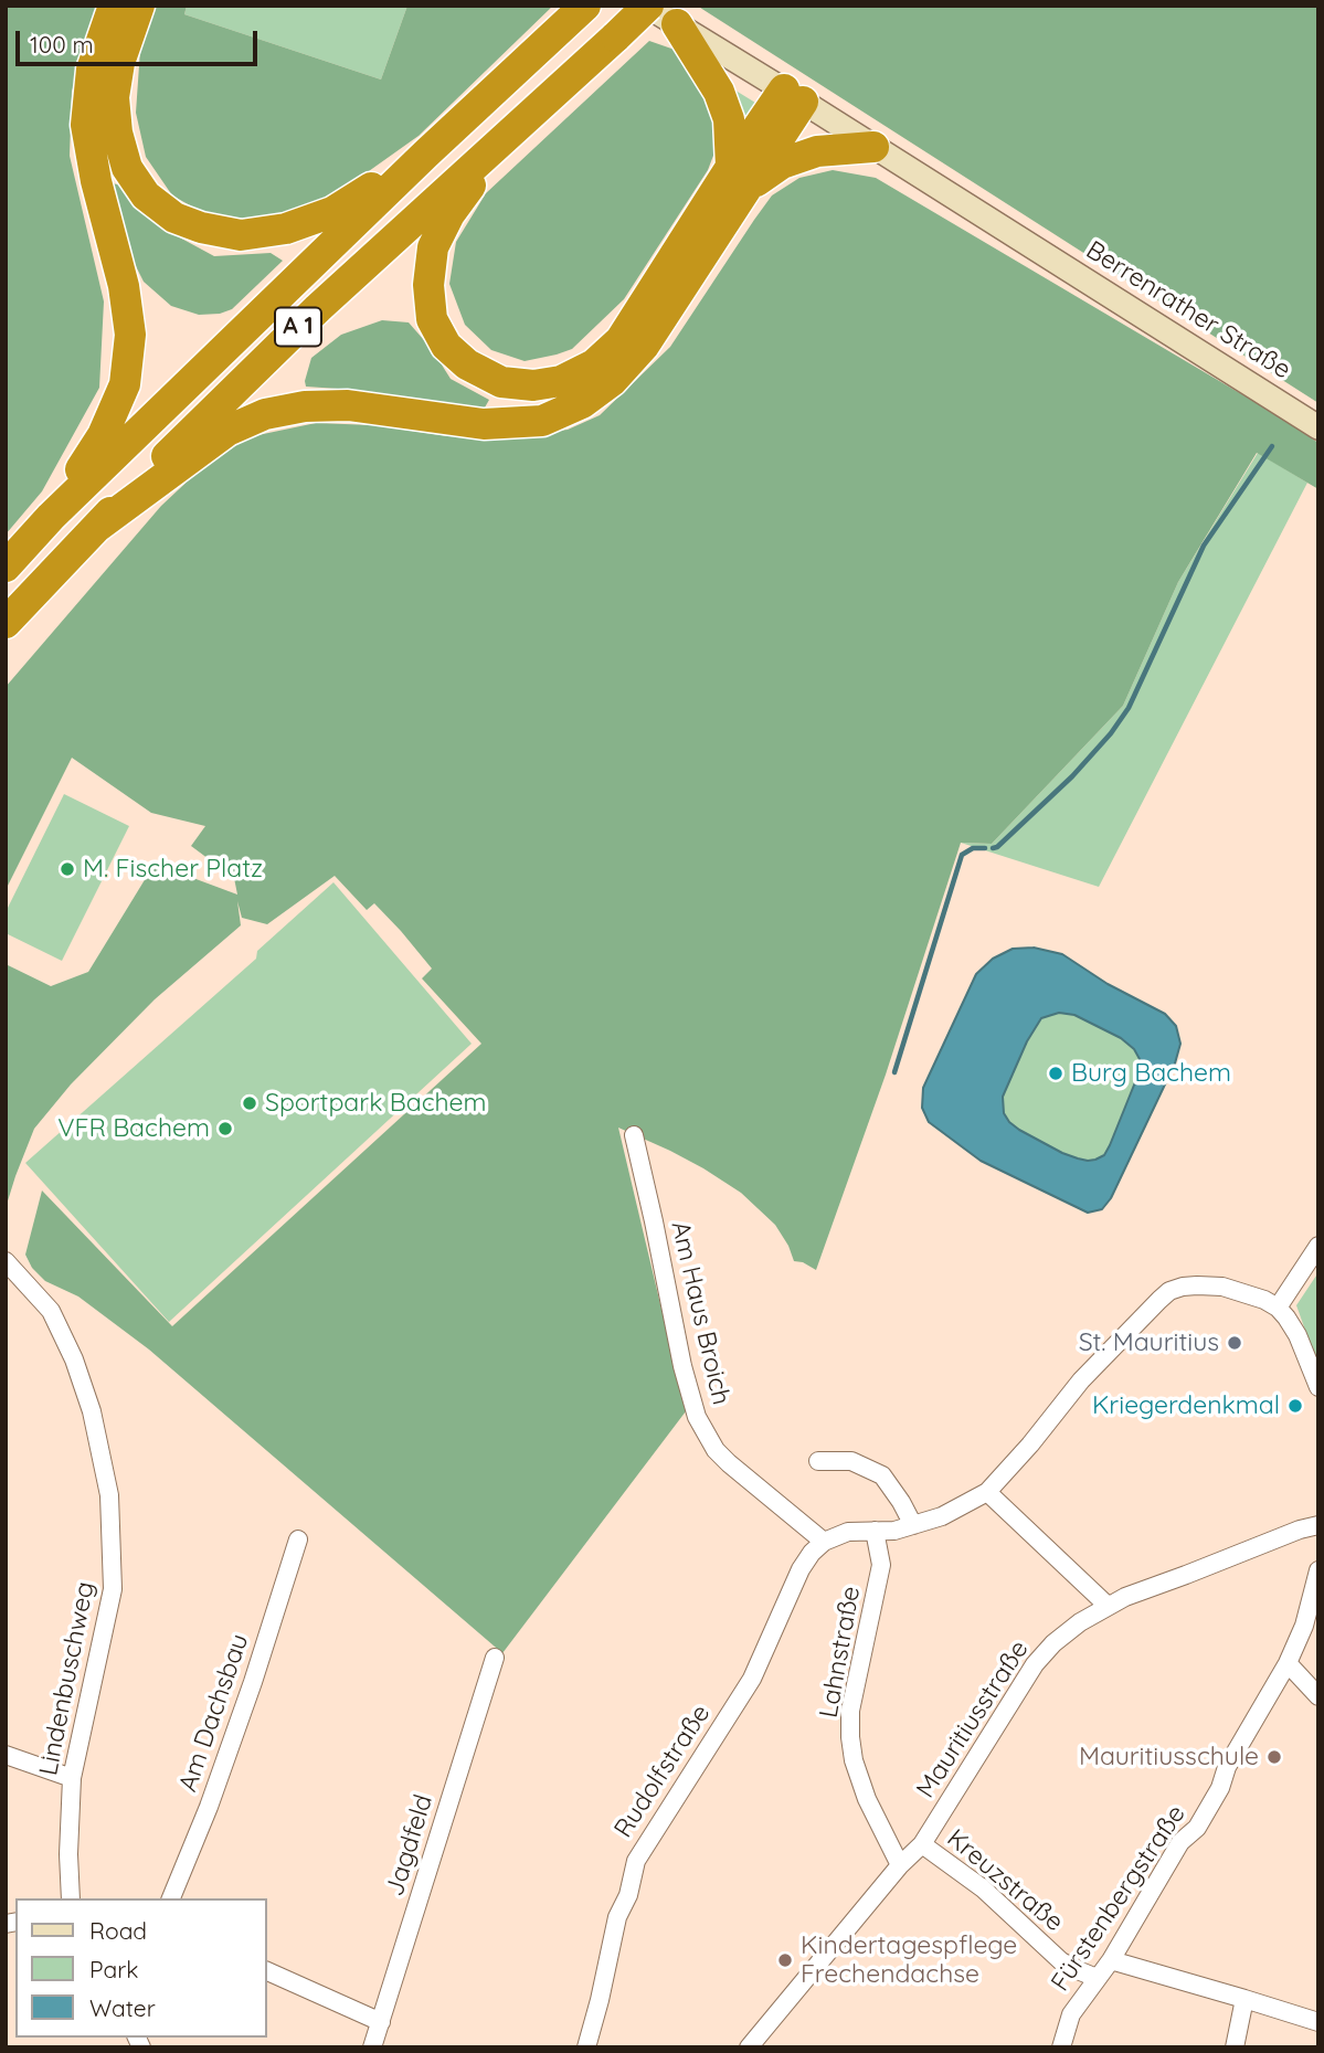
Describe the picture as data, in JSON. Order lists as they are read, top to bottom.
{
  "streets": {
    "highway": ["A 1"],
    "main road": ["Berrenrather Straße"],
    "street": [
      "Am Haus Broich",
      "Lahnstraße",
      "Lindenbuschweg",
      "Am Dachsbau",
      "Mauritiusstraße",
      "Rudolfstraße",
      "Jagdfeld",
      "Kreuzstraße",
      "Fürstenbergstraße"
    ]
  },
  "crossings": [
    ["Berrenrather Straße", "A 1"],
    ["Am Haus Broich", "Rudolfstraße"],
    ["Lahnstraße", "Mauritiusstraße"],
    ["Mauritiusstraße", "Kreuzstraße"],
    ["Kreuzstraße", "Fürstenbergstraße"]
  ],
  "places": [
    "M. Fischer Platz",
    "Burg Bachem",
    "Sportpark Bachem",
    "VFR Bachem",
    "St. Mauritius",
    "Kriegerdenkmal",
    "Mauritiusschule",
    "Kindertagespflege Frechendachse"
  ],
  "legend": ["Road", "Park", "Water"],
  "scale_bar": "100 m"
}
